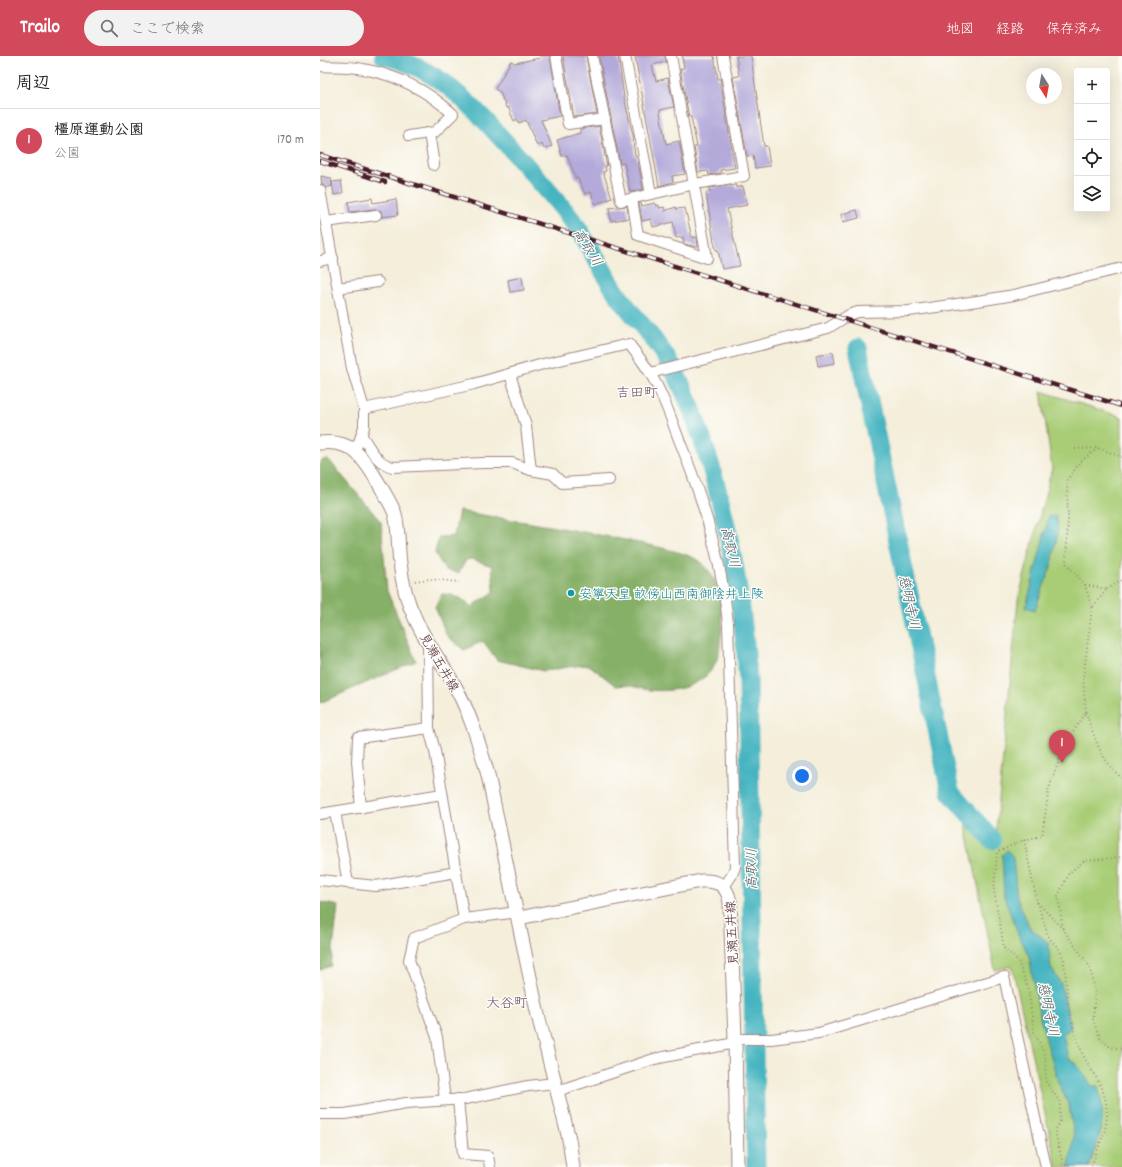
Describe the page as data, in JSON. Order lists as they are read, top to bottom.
{
  "streets": {
    "main road": ["見瀬五井線"]
  },
  "districts": ["吉田町", "大谷町"],
  "water": ["高取川", "慈明寺川"],
  "places": ["安寧天皇 畝傍山西南御陰井上陵"],
  "north": "bottom",
  "page": {
    "header": "Trailo",
    "search": "ここで検索",
    "nav": ["地図", "経路", "保存済み"],
    "heading": "周辺",
    "map_buttons": ["+", "−"],
    "list": [
      {
        "mark": "1",
        "name": "橿原運動公園",
        "note": "公園",
        "value": "170 m"
      }
    ],
    "pins": "1"
  }
}
